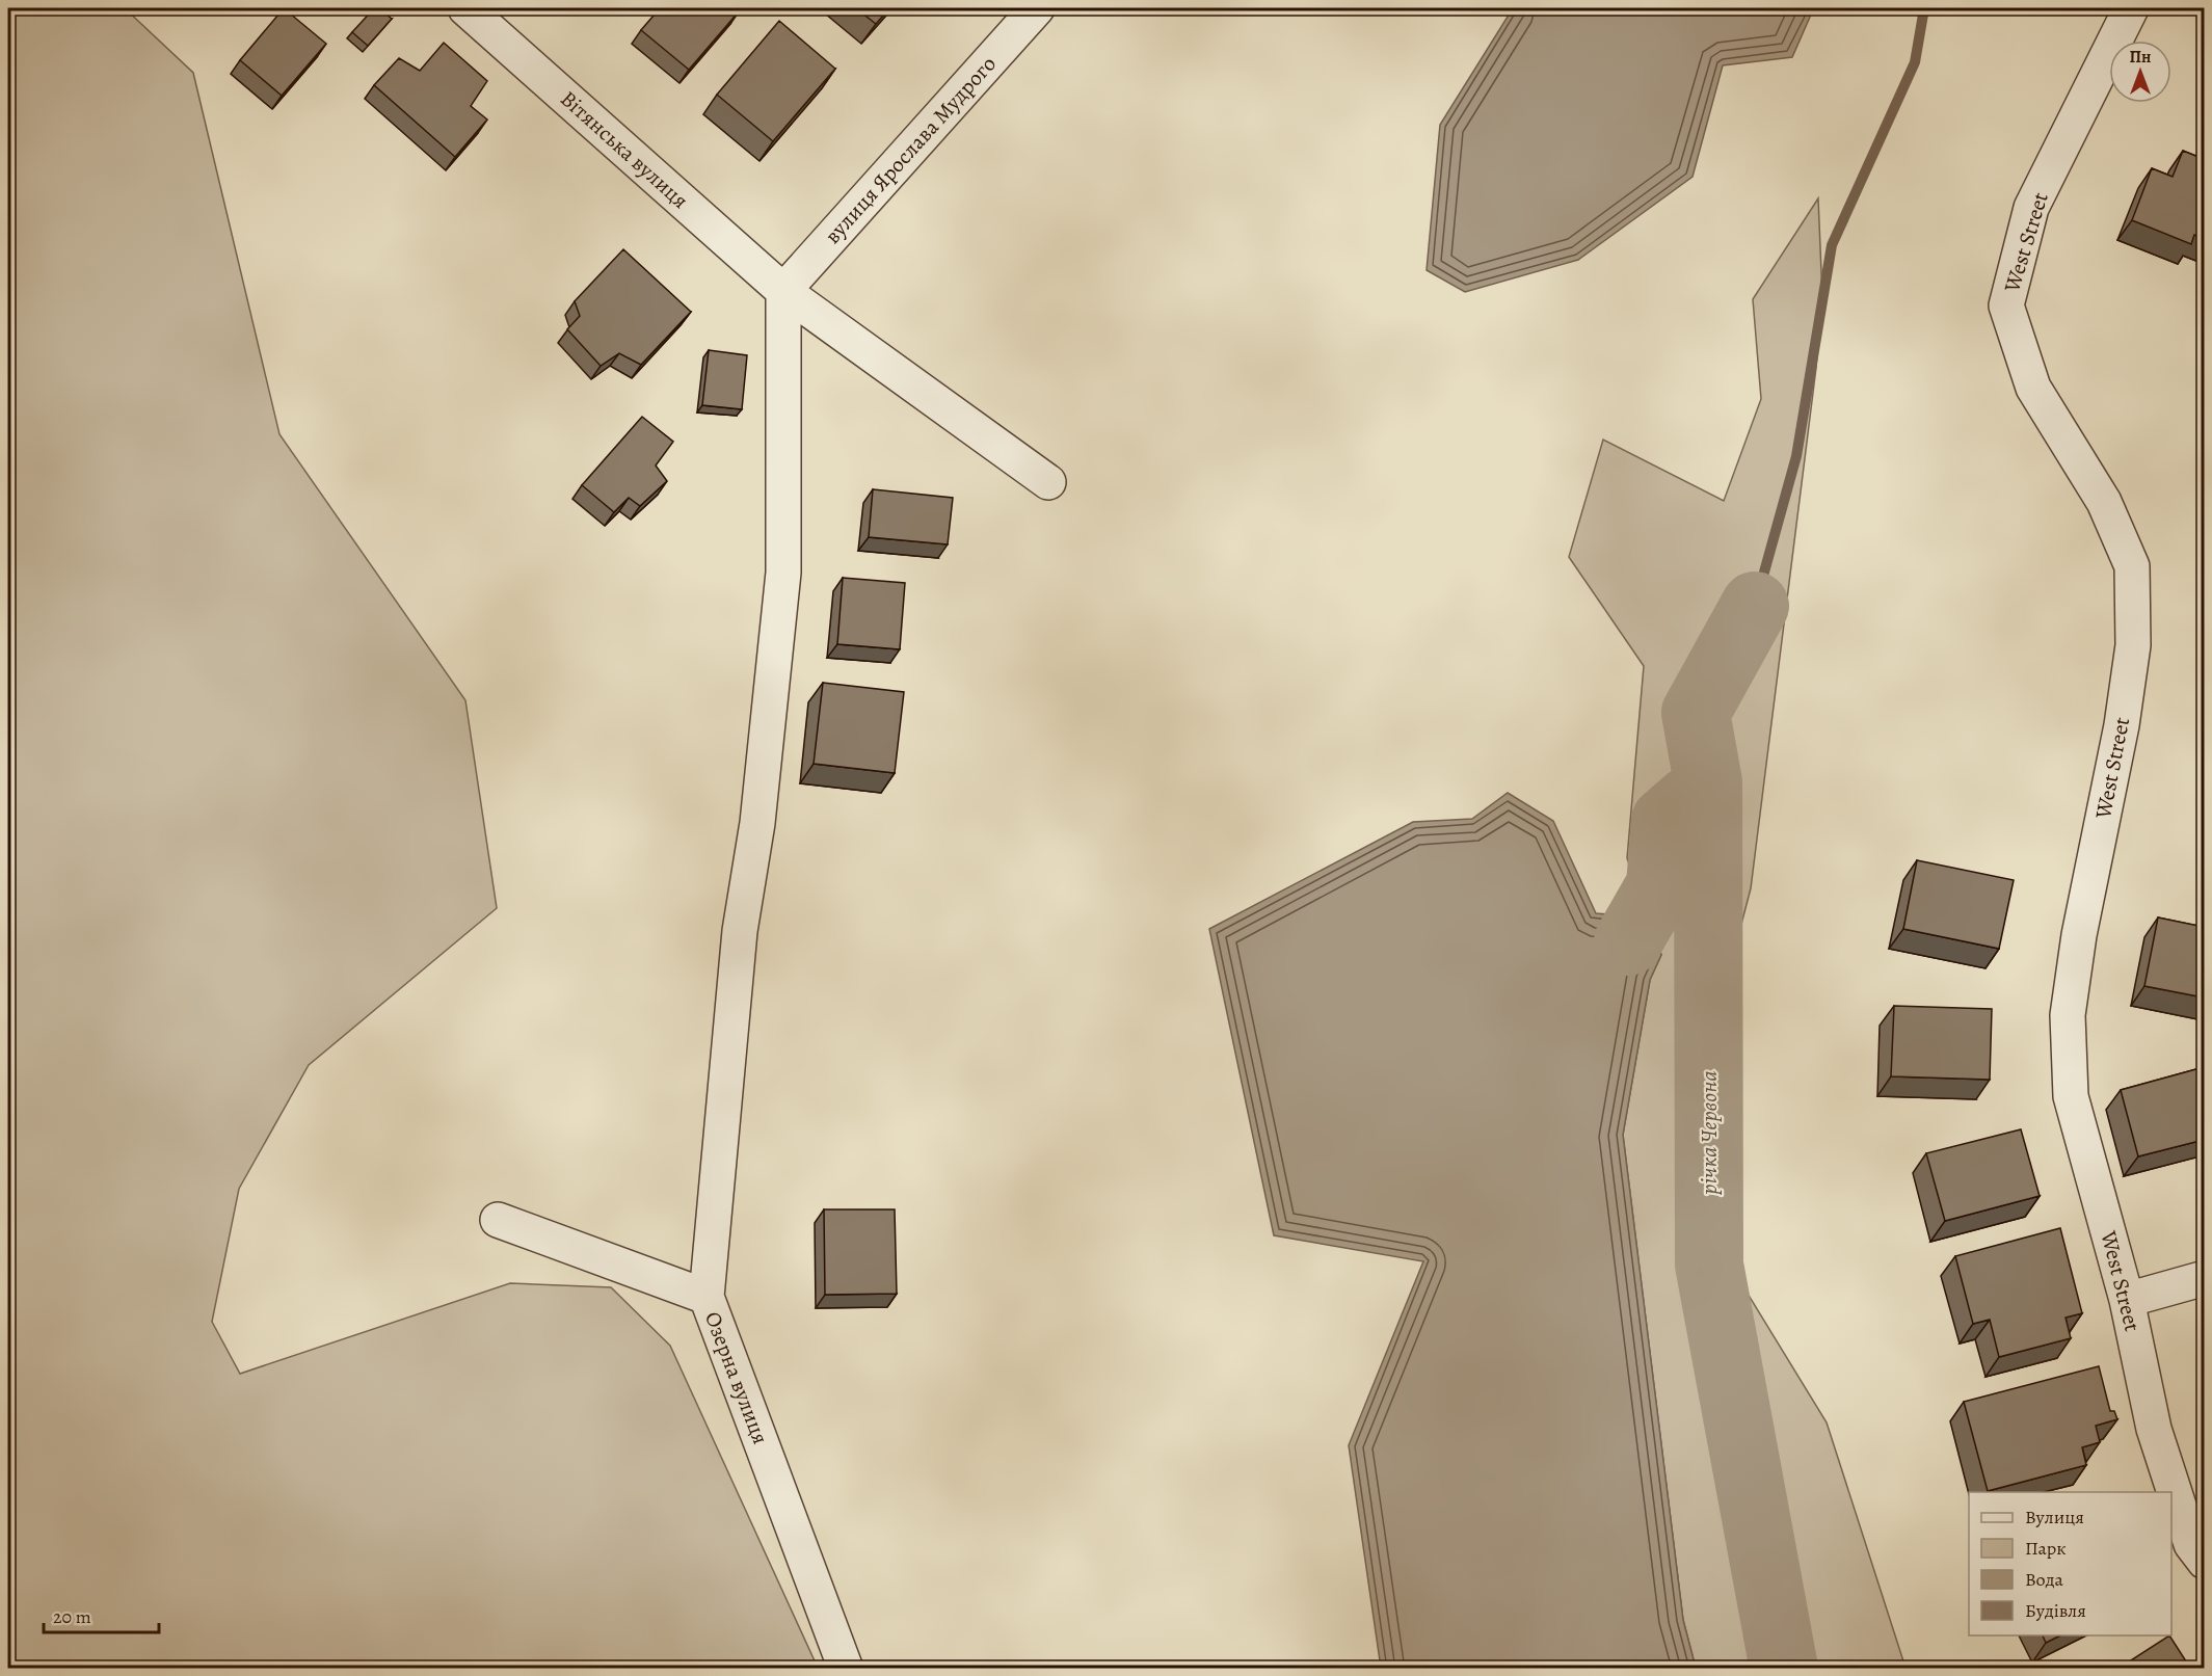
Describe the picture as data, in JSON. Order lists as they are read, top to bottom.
{
  "streets": {
    "street": [
      "Вітянська вулиця",
      "вулиця Ярослава Мудрого",
      "West Street",
      "Озерна вулиця"
    ]
  },
  "crossings": [
    ["Вітянська вулиця", "вулиця Ярослава Мудрого"]
  ],
  "water": ["річка Червона"],
  "legend": [
    "Вулиця",
    "Парк",
    "Вода",
    "Будівля"
  ],
  "scale_bar": "20 m",
  "north": "top"
}
